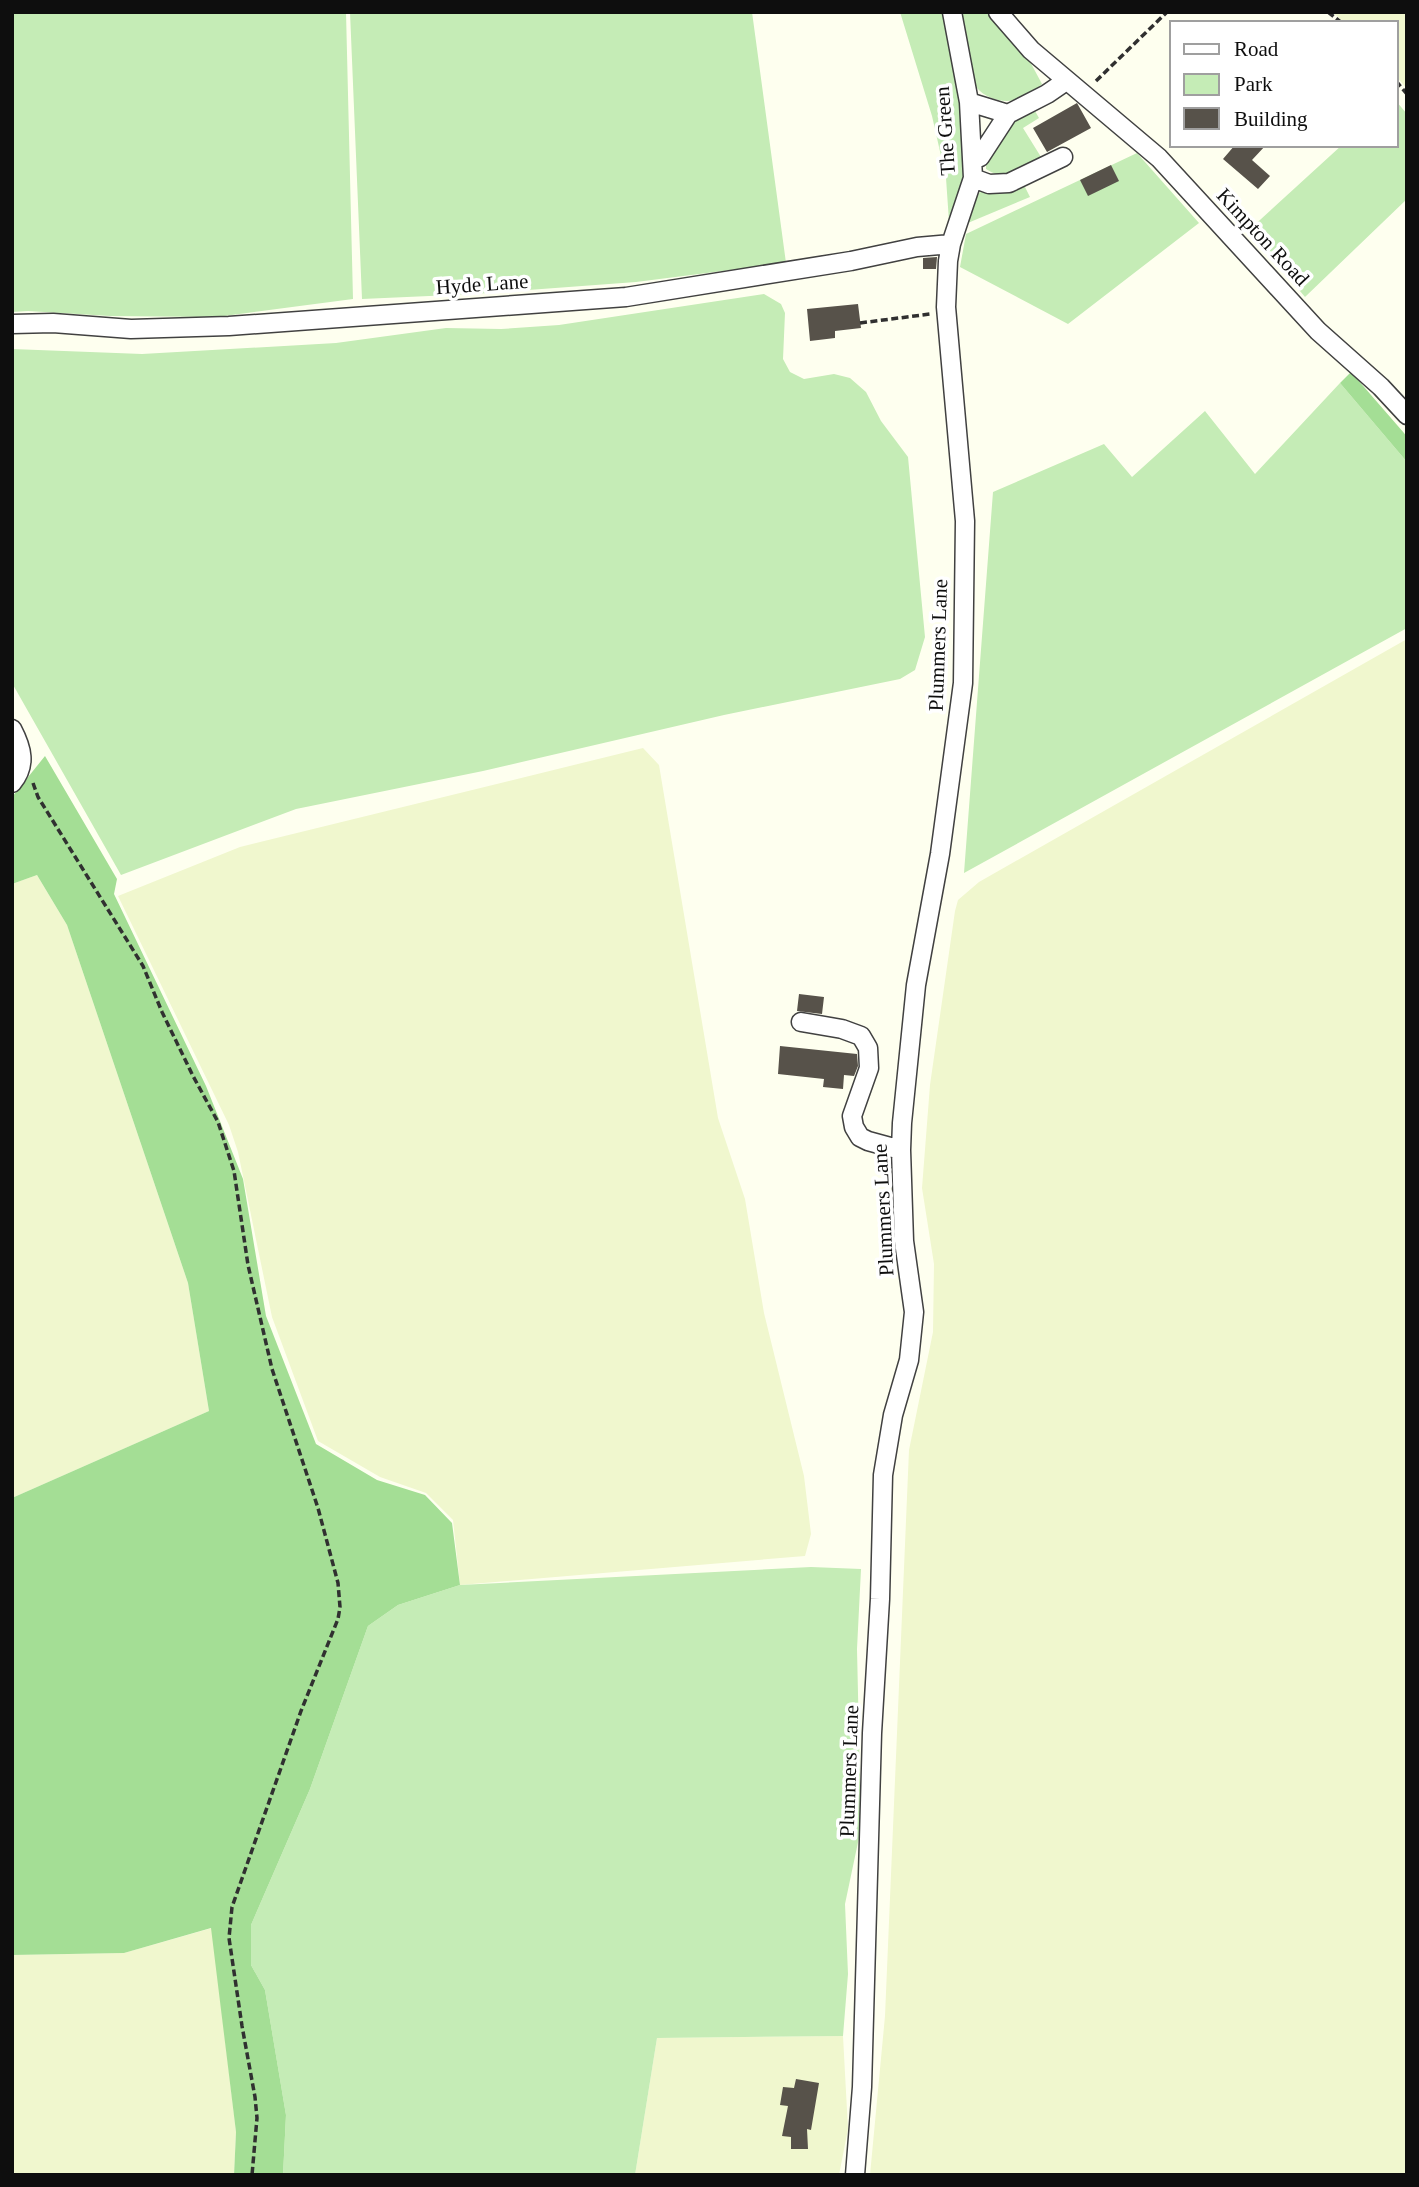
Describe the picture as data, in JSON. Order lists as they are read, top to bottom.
{
  "streets": {
    "street": [
      "The Green",
      "Kimpton Road",
      "Hyde Lane",
      "Plummers Lane"
    ]
  },
  "crossings": [
    ["The Green", "Hyde Lane"],
    ["The Green", "Plummers Lane"],
    ["Hyde Lane", "Plummers Lane"]
  ],
  "legend": ["Road", "Park", "Building"]
}
